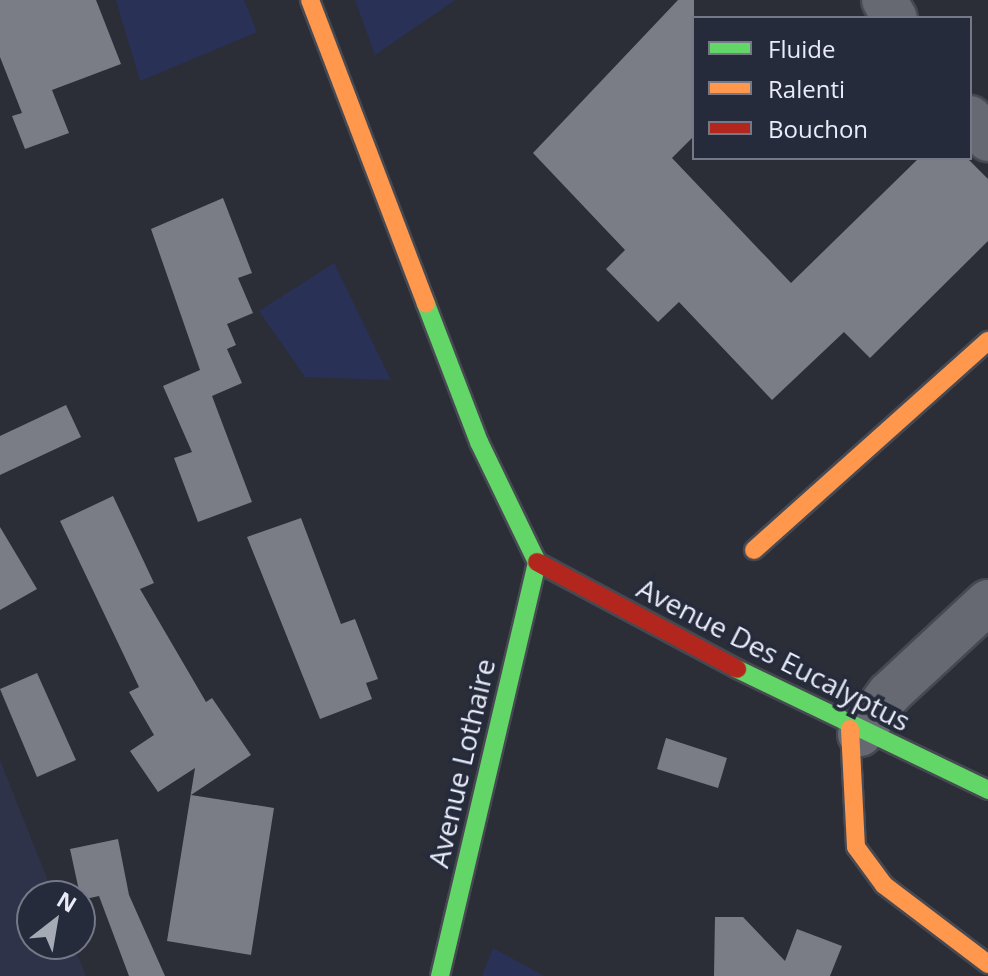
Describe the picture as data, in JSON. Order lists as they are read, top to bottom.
{
  "streets": {
    "street": ["Avenue Des Eucalyptus", "Avenue Lothaire"]
  },
  "crossings": [
    ["Avenue Des Eucalyptus", "Avenue Lothaire"]
  ],
  "legend": ["Fluide", "Ralenti", "Bouchon"],
  "north": "top right"
}
